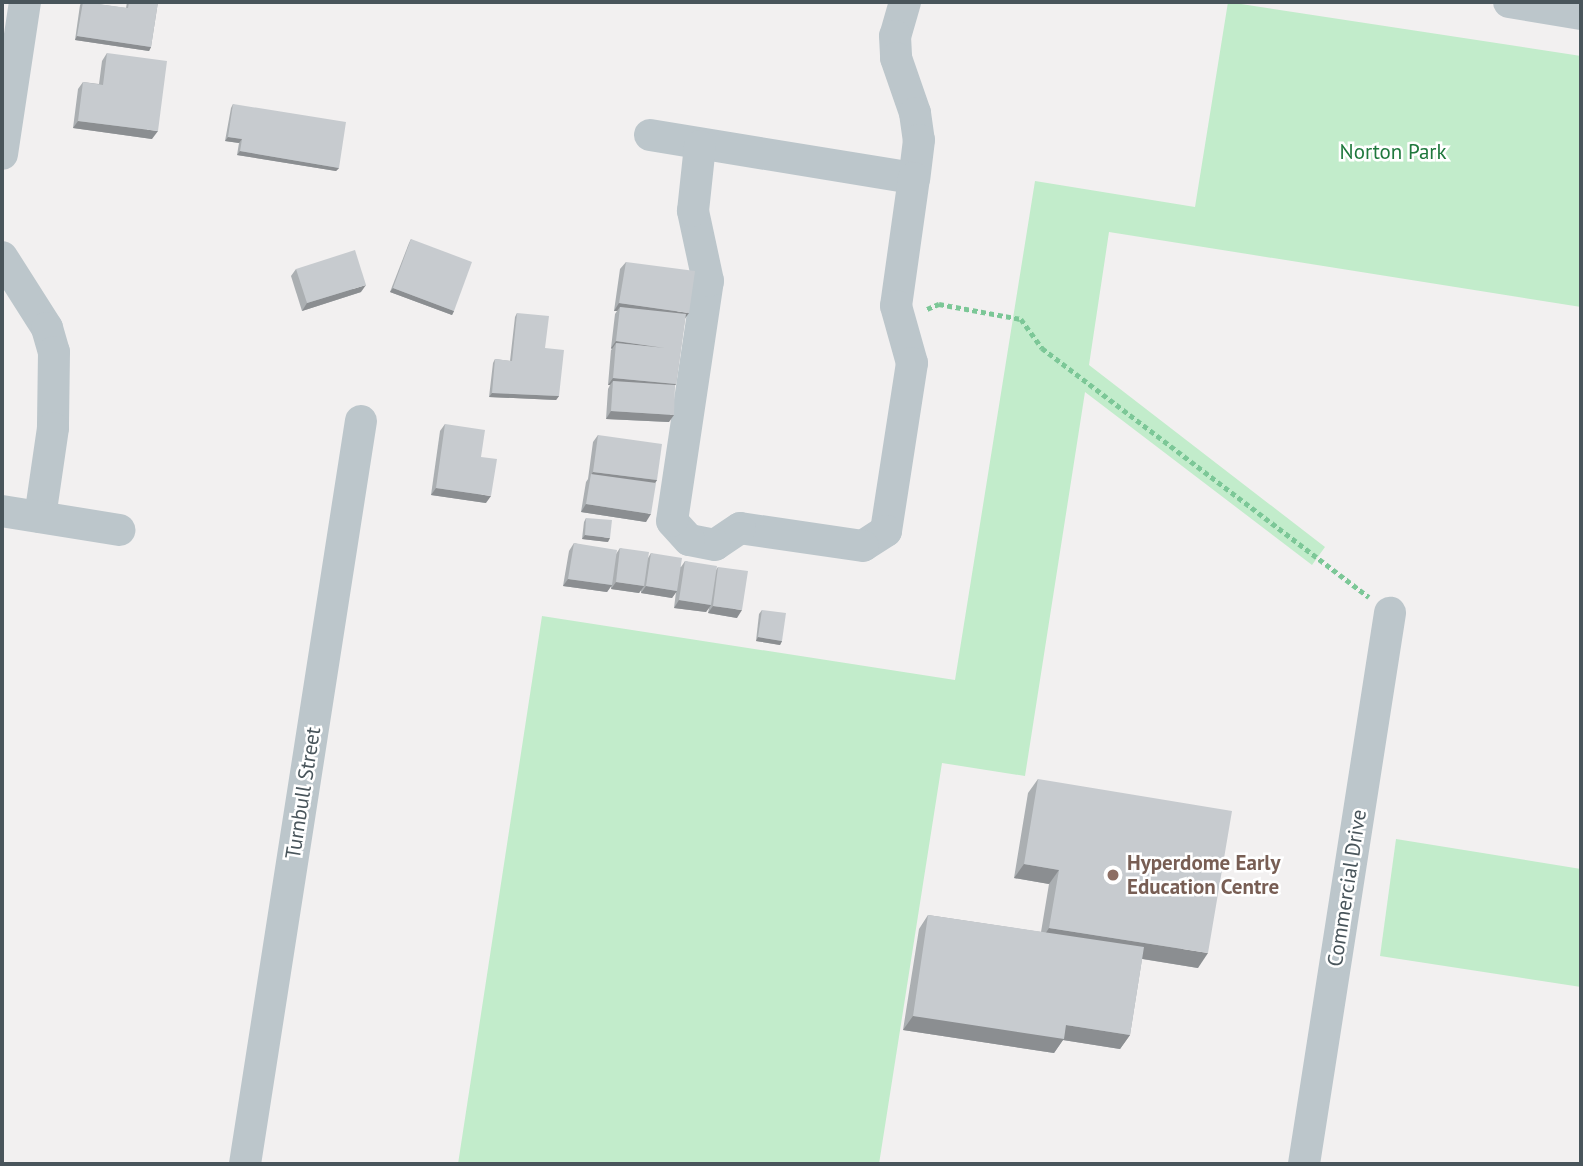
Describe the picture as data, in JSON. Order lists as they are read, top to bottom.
{
  "streets": {
    "street": ["Turnbull Street", "Commercial Drive"]
  },
  "parks": ["Norton Park"],
  "places": ["Hyperdome Early Education Centre"]
}
